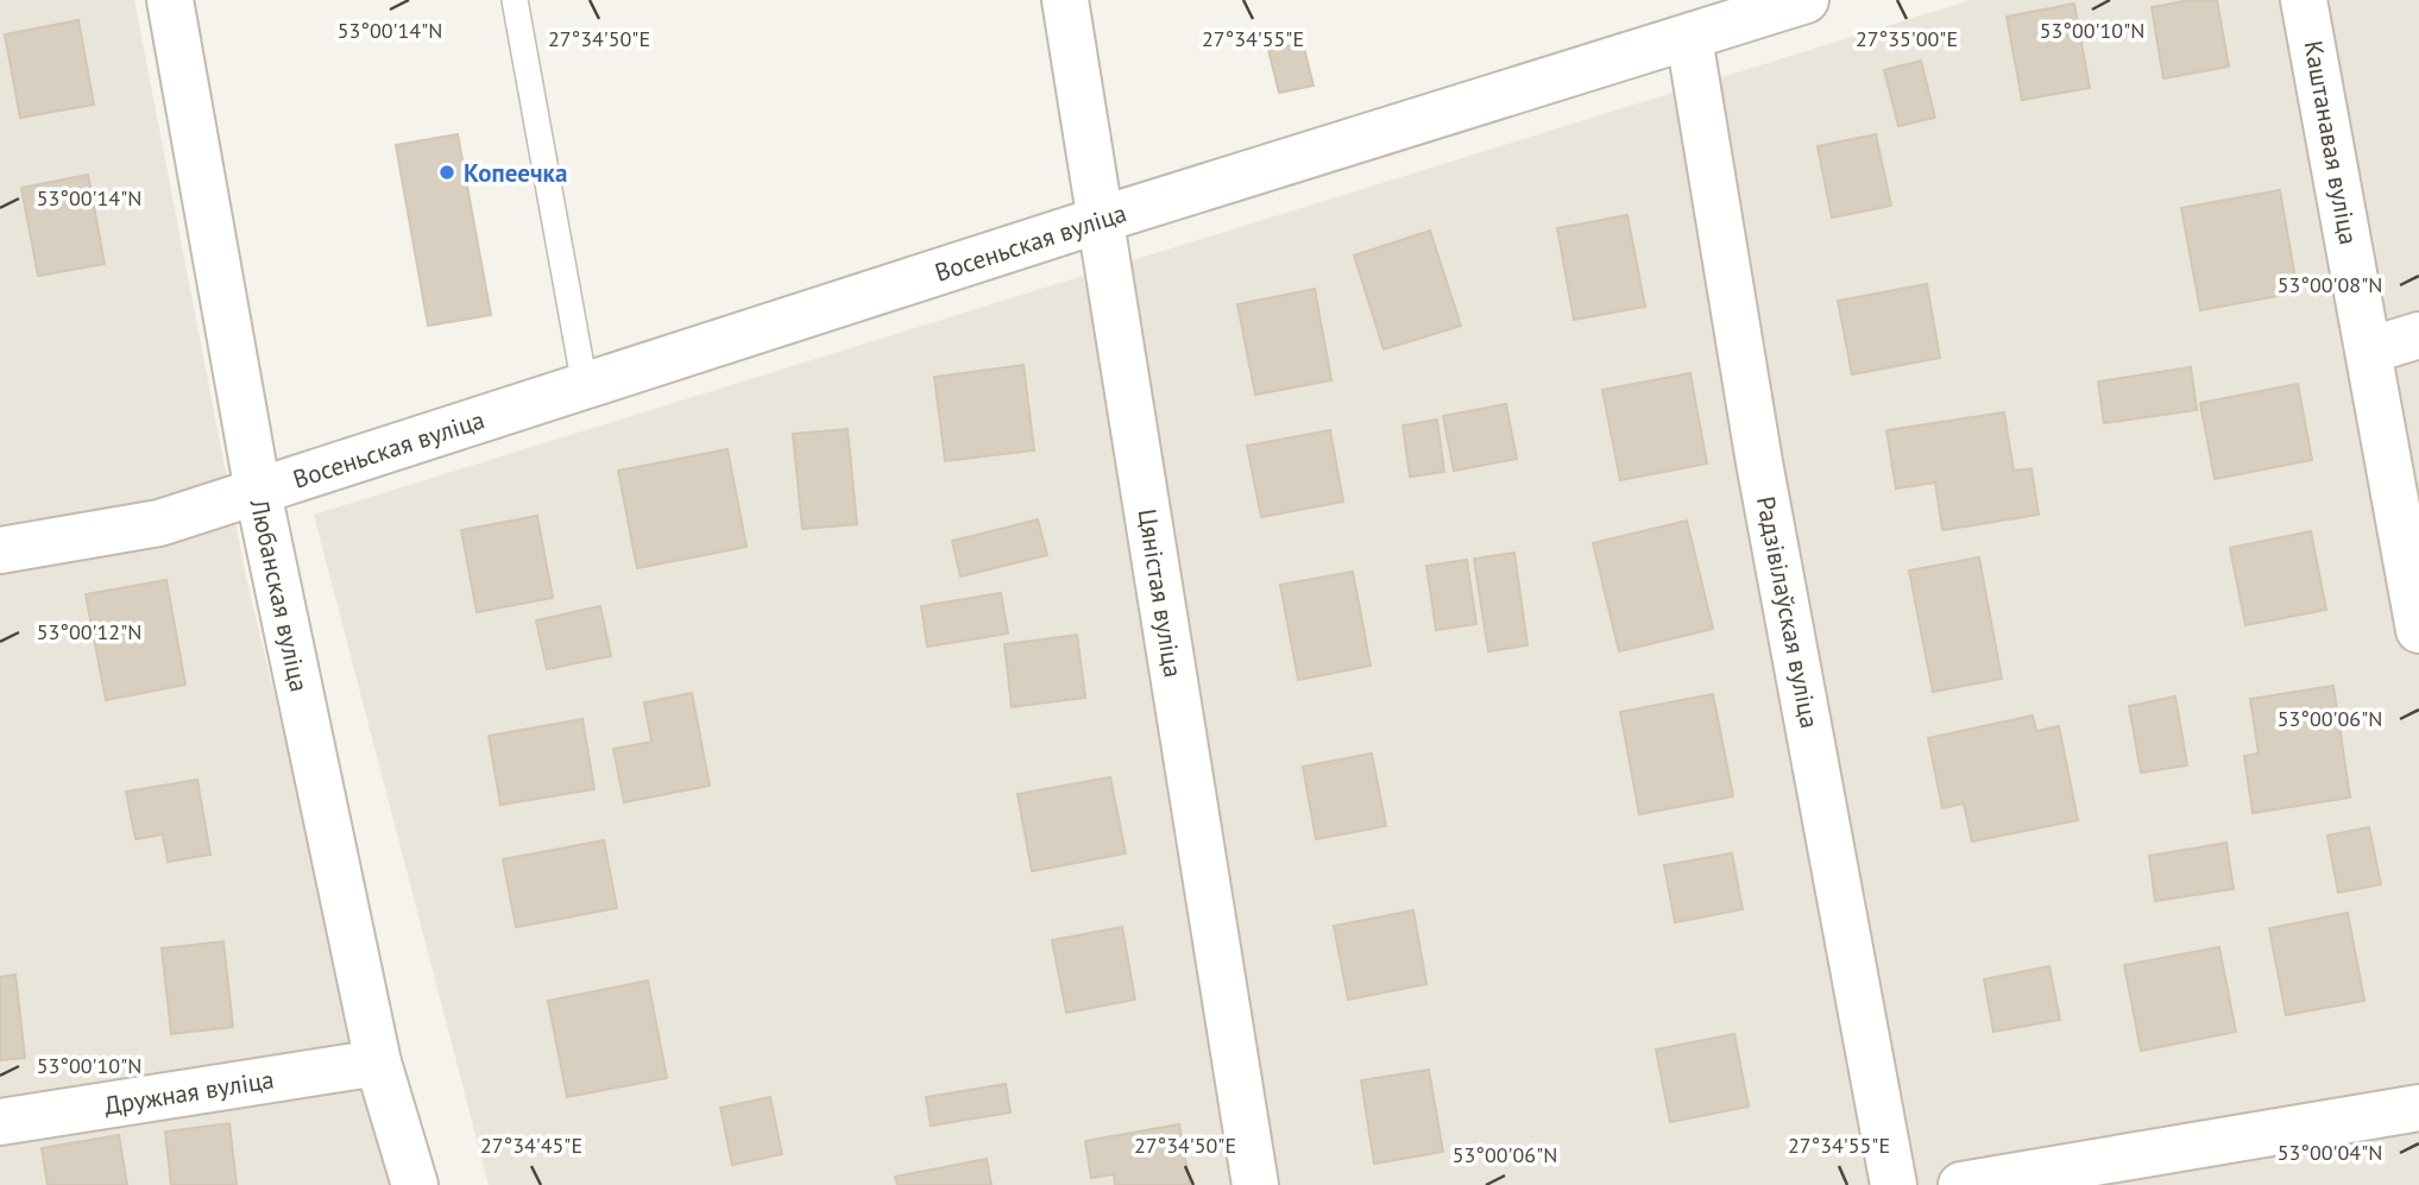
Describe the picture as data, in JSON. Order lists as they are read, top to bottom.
{
  "streets": {
    "street": [
      "Каштанавая вуліца",
      "Восеньская вуліца",
      "Цяністая вуліца",
      "Любанская вуліца",
      "Радзівілаўская вуліца",
      "Дружная вуліца"
    ]
  },
  "crossings": [
    ["Восеньская вуліца", "Цяністая вуліца"],
    ["Восеньская вуліца", "Любанская вуліца"],
    ["Восеньская вуліца", "Радзівілаўская вуліца"],
    ["Любанская вуліца", "Дружная вуліца"]
  ],
  "places": ["Копеечка"],
  "coordinates": [
    "53°00'14\"N",
    "53°00'10\"N",
    "27°34'50\"E",
    "27°34'55\"E",
    "27°35'00\"E",
    "53°00'08\"N",
    "53°00'12\"N",
    "53°00'06\"N",
    "27°34'45\"E",
    "53°00'04\"N"
  ]
}
